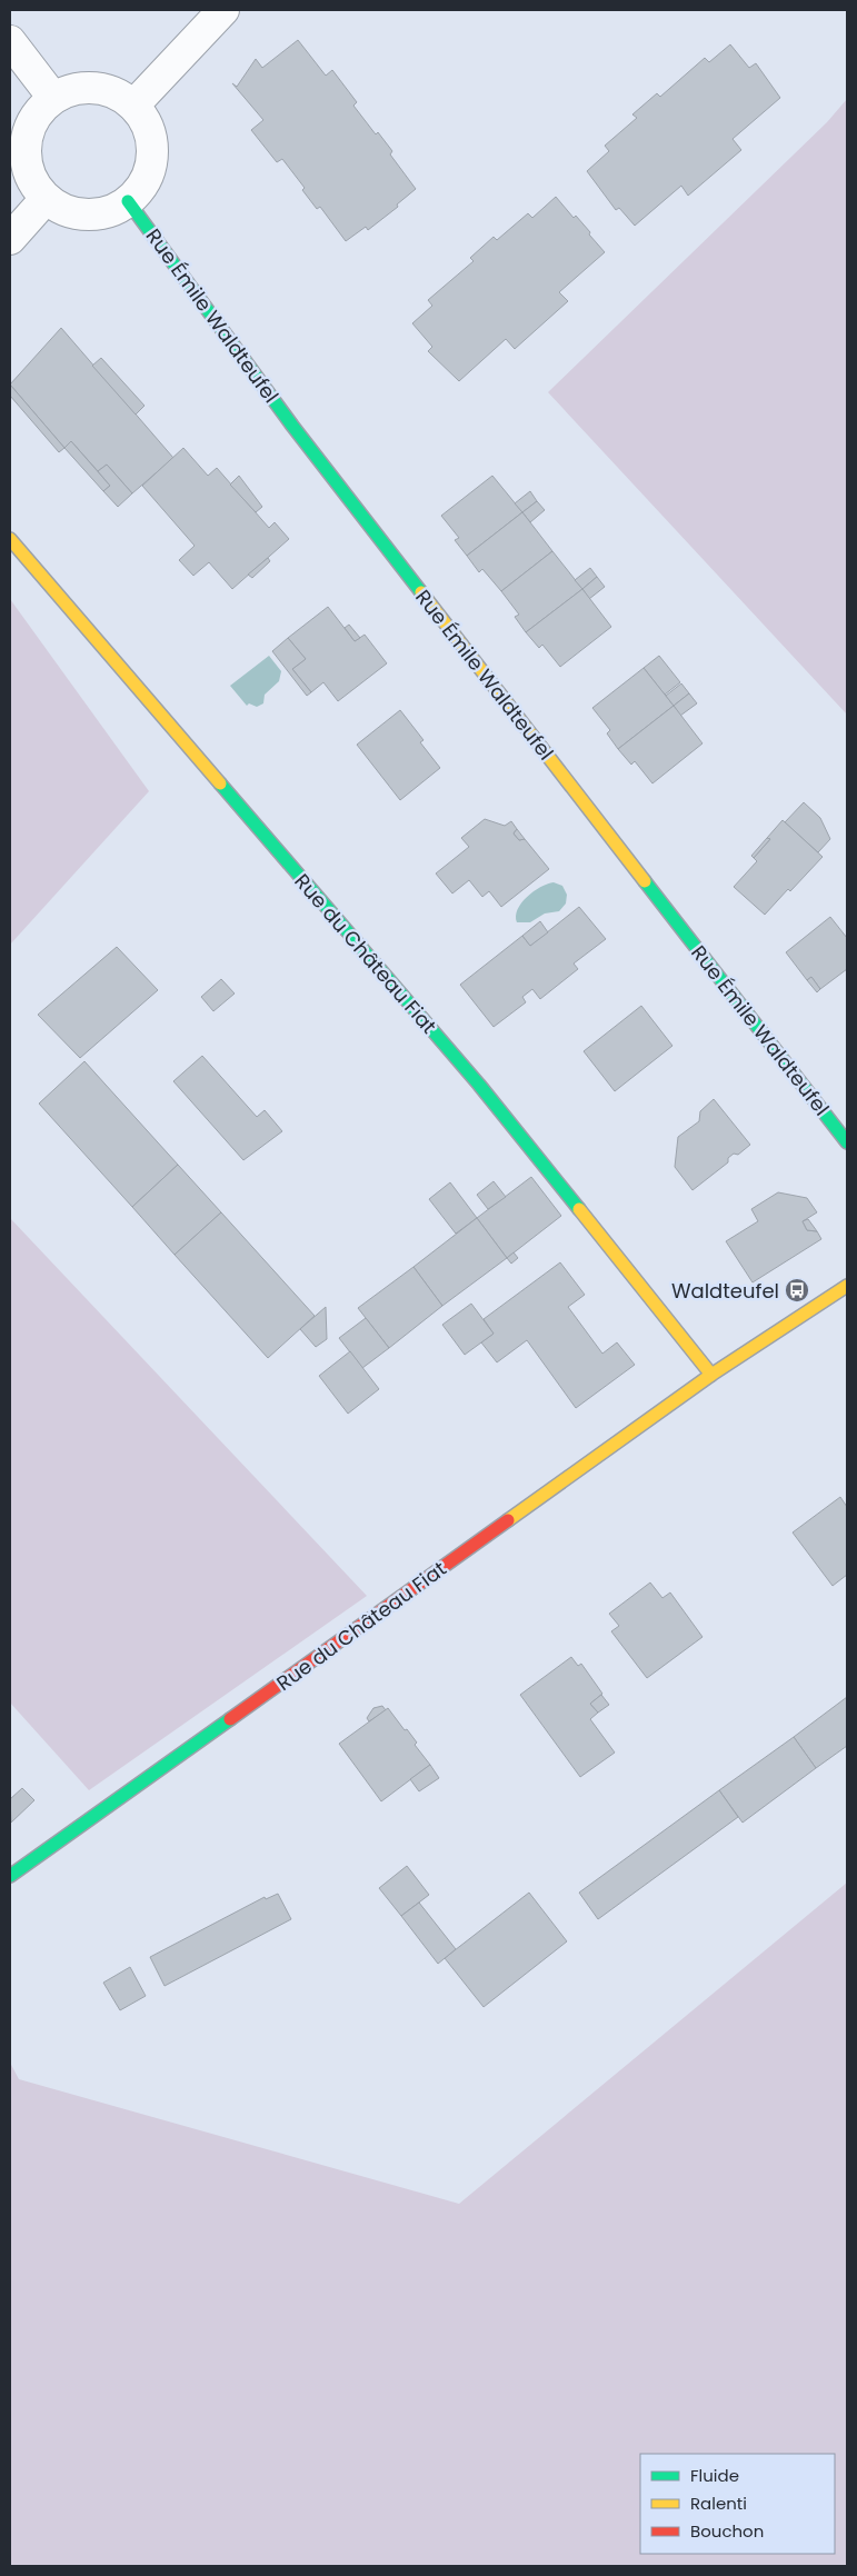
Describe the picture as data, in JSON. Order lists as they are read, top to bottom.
{
  "streets": {
    "street": ["Rue Émile Waldteufel", "Rue du Château Fiat"]
  },
  "places": {
    "bus stop": ["Waldteufel"]
  },
  "legend": ["Fluide", "Ralenti", "Bouchon"]
}
